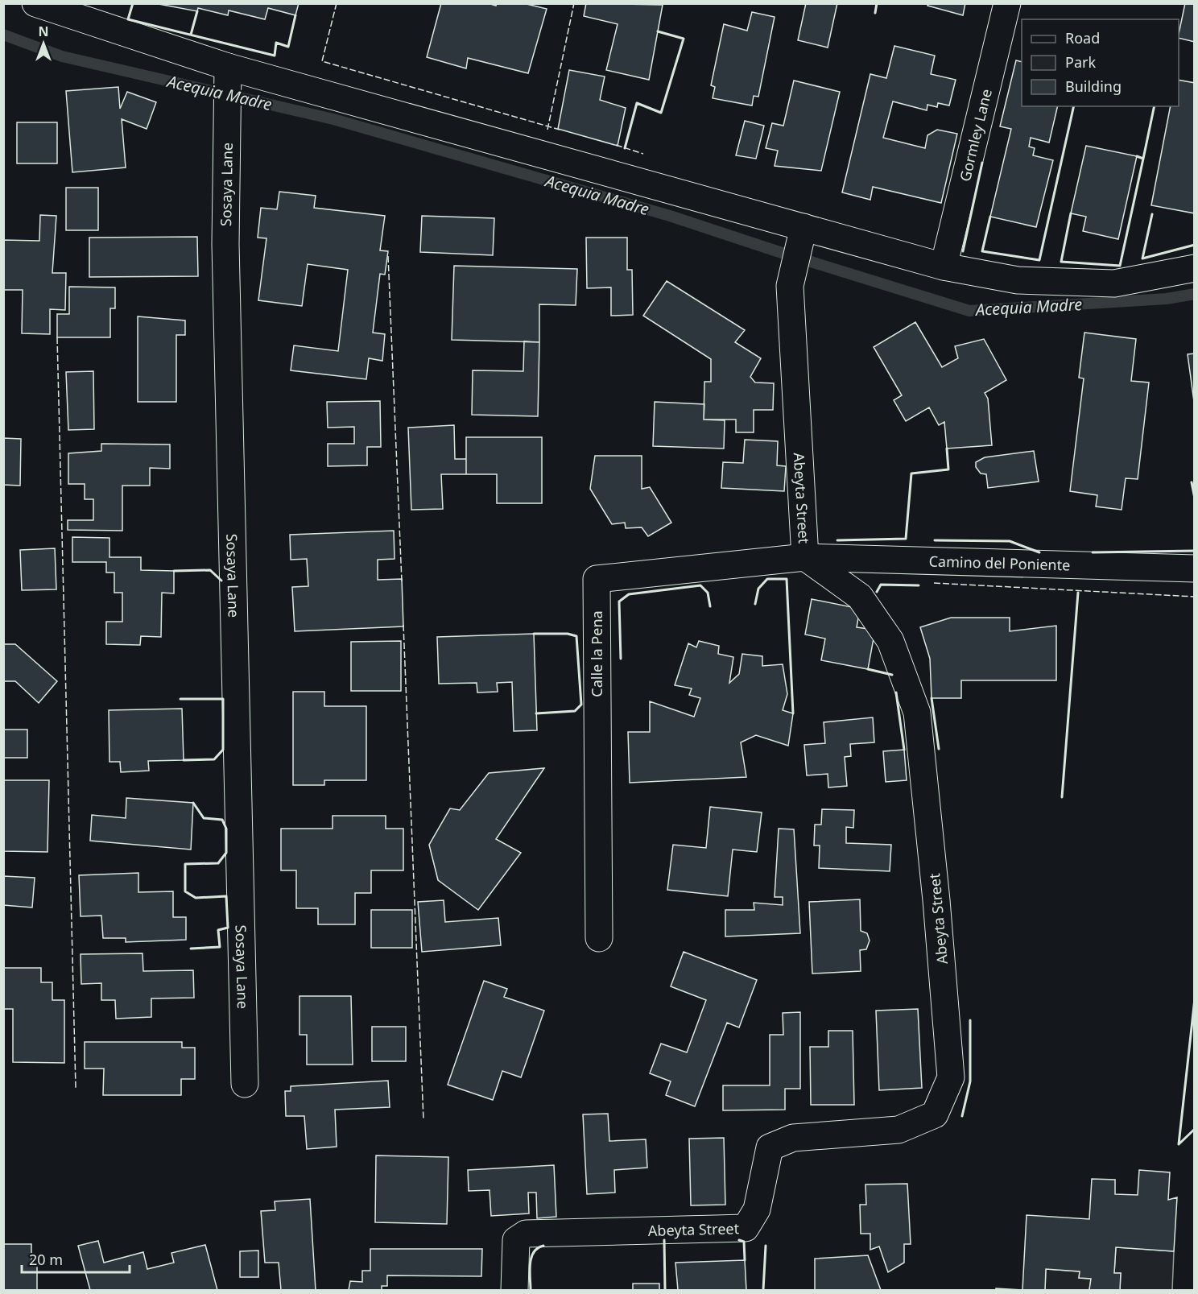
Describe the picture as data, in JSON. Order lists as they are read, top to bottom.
{
  "streets": {
    "street": [
      "Gormley Lane",
      "Sosaya Lane",
      "Abeyta Street",
      "Camino del Poniente",
      "Calle la Pena"
    ]
  },
  "crossings": [
    ["Abeyta Street", "Camino del Poniente"],
    ["Abeyta Street", "Calle la Pena"],
    ["Camino del Poniente", "Calle la Pena"]
  ],
  "water": ["Acequia Madre"],
  "legend": ["Road", "Park", "Building"],
  "scale_bar": "20 m",
  "north": "top"
}
